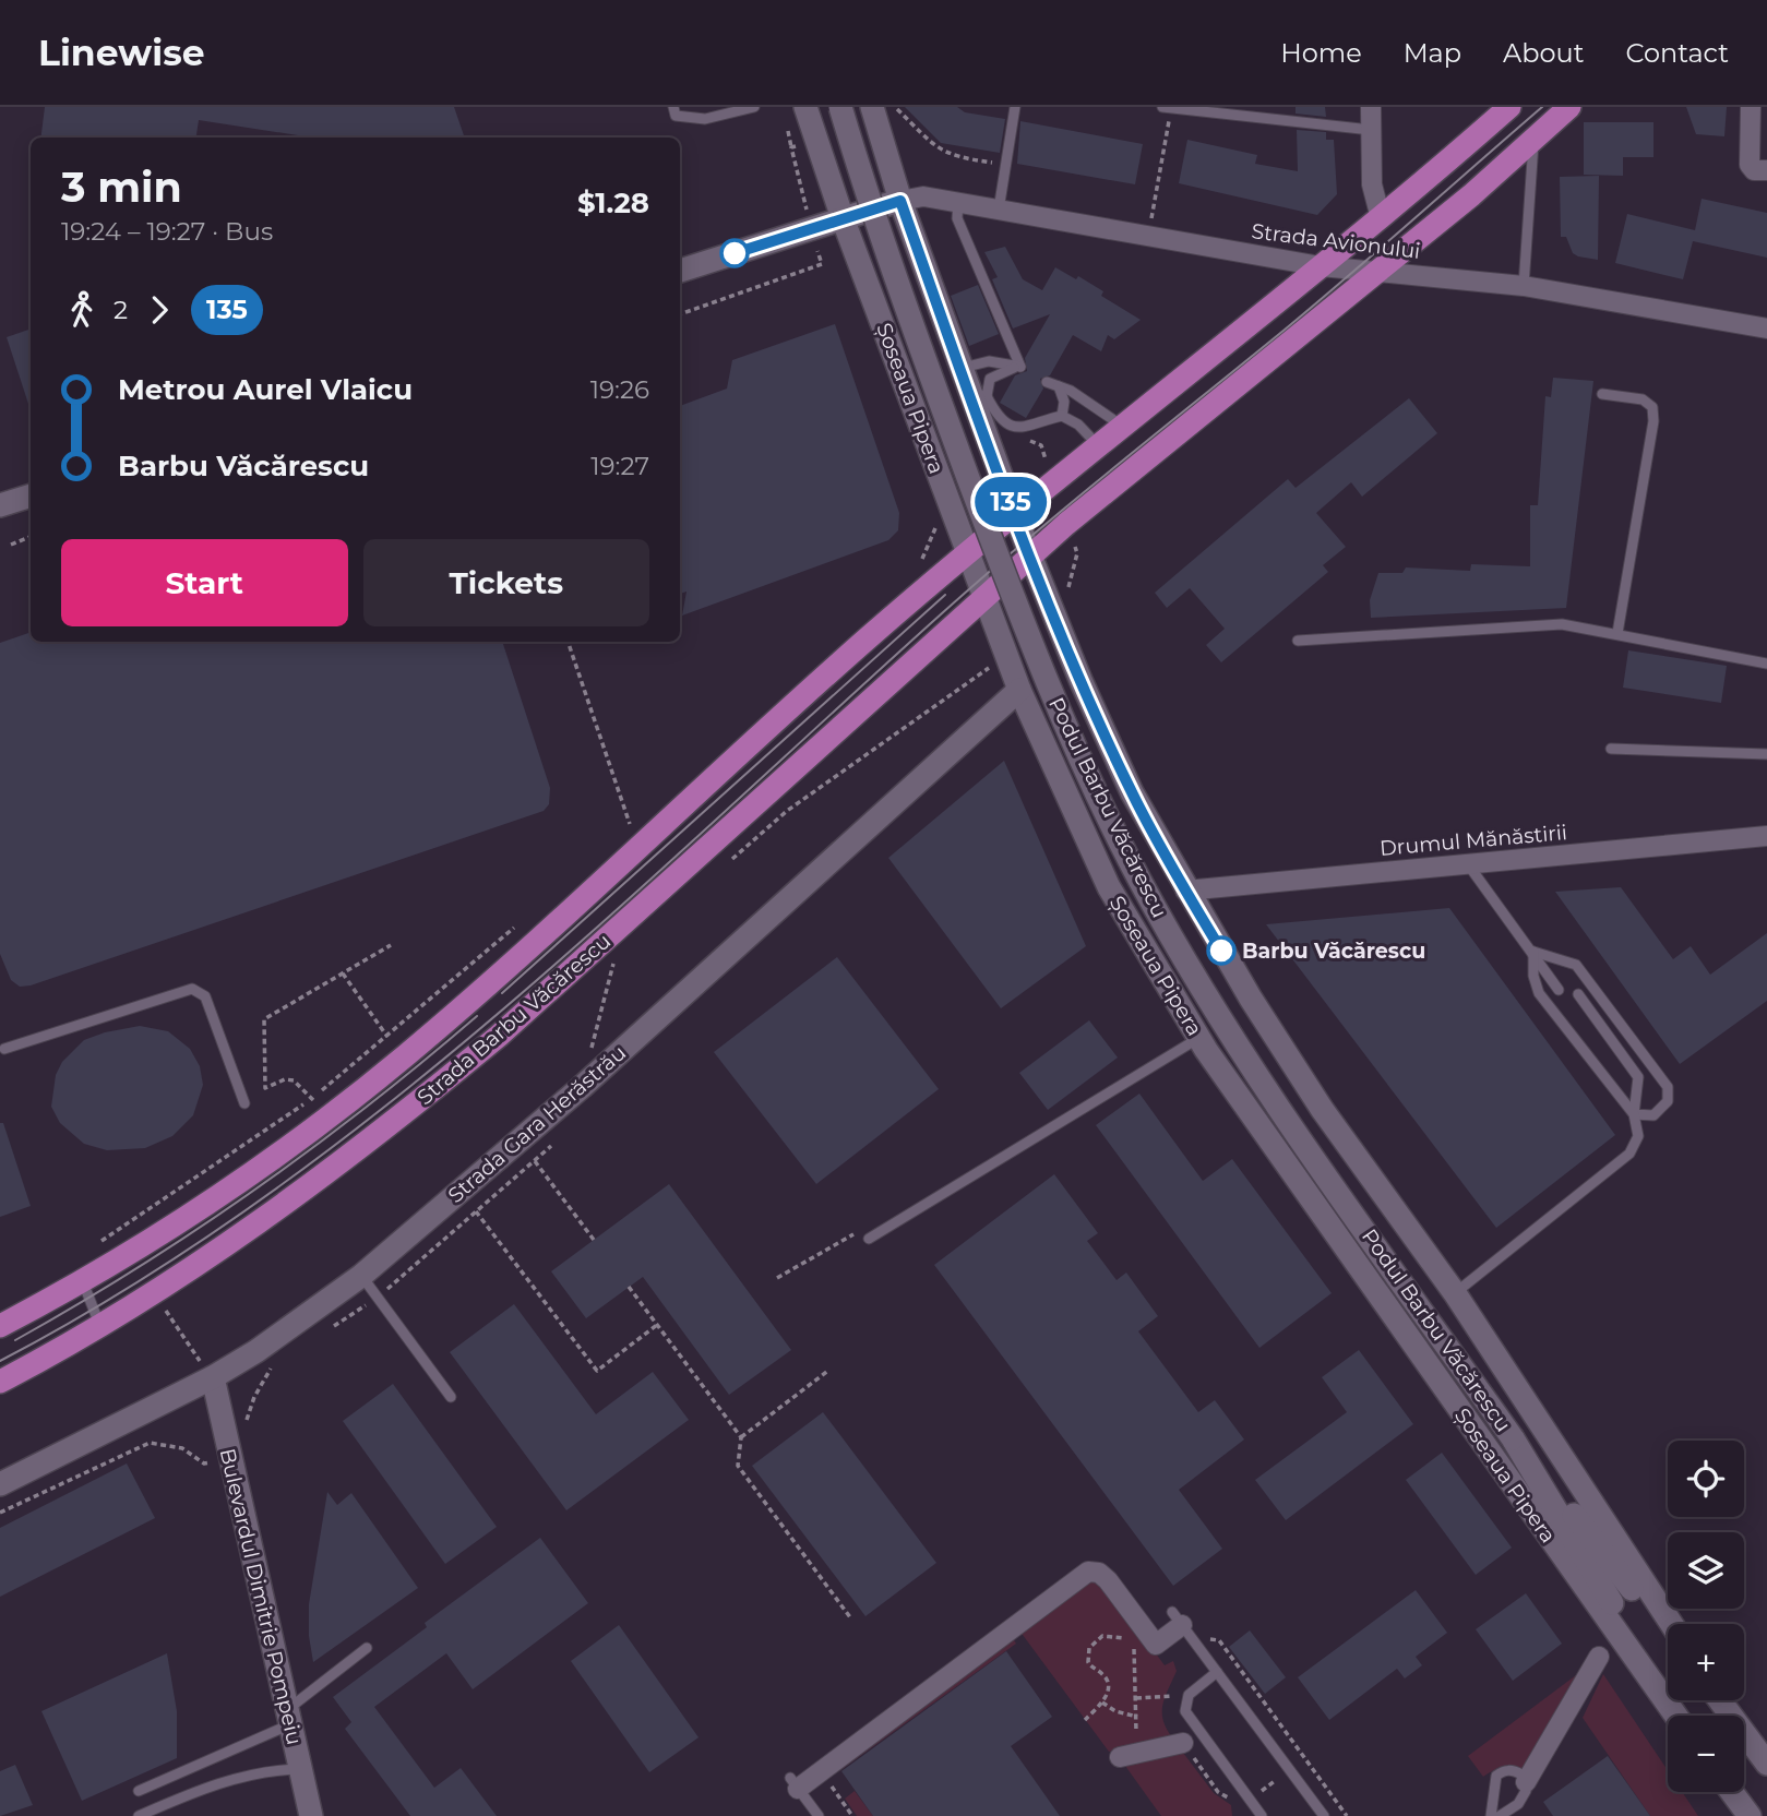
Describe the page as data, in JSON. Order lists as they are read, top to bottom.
{
  "streets": {
    "main road": [
      "Șoseaua Pipera",
      "Podul Barbu Văcărescu",
      "Strada Barbu Văcărescu",
      "Strada Gara Herăstrău",
      "Bulevardul Dimitrie Pompeiu"
    ],
    "street": ["Strada Avionului", "Drumul Mănăstirii"]
  },
  "crossings": [
    ["Strada Avionului", "Strada Barbu Văcărescu"],
    ["Șoseaua Pipera", "Podul Barbu Văcărescu"],
    ["Șoseaua Pipera", "Strada Barbu Văcărescu"],
    ["Șoseaua Pipera", "Strada Gara Herăstrău"],
    ["Strada Gara Herăstrău", "Bulevardul Dimitrie Pompeiu"]
  ],
  "places": ["Barbu Văcărescu"],
  "lines": ["bus line 135"],
  "page": {
    "header": "Linewise",
    "nav": [
      "Home",
      "Map",
      "About",
      "Contact"
    ],
    "on_map": "135",
    "heading": ["3 min", "19:24 – 19:27 · Bus", "$1.28"],
    "legs": ["2", "135"],
    "list": [
      {
        "name": "Metrou Aurel Vlaicu",
        "value": "19:26"
      },
      {
        "name": "Barbu Văcărescu",
        "value": "19:27"
      }
    ],
    "buttons": ["Start", "Tickets"],
    "map_buttons": ["+", "−"]
  }
}
